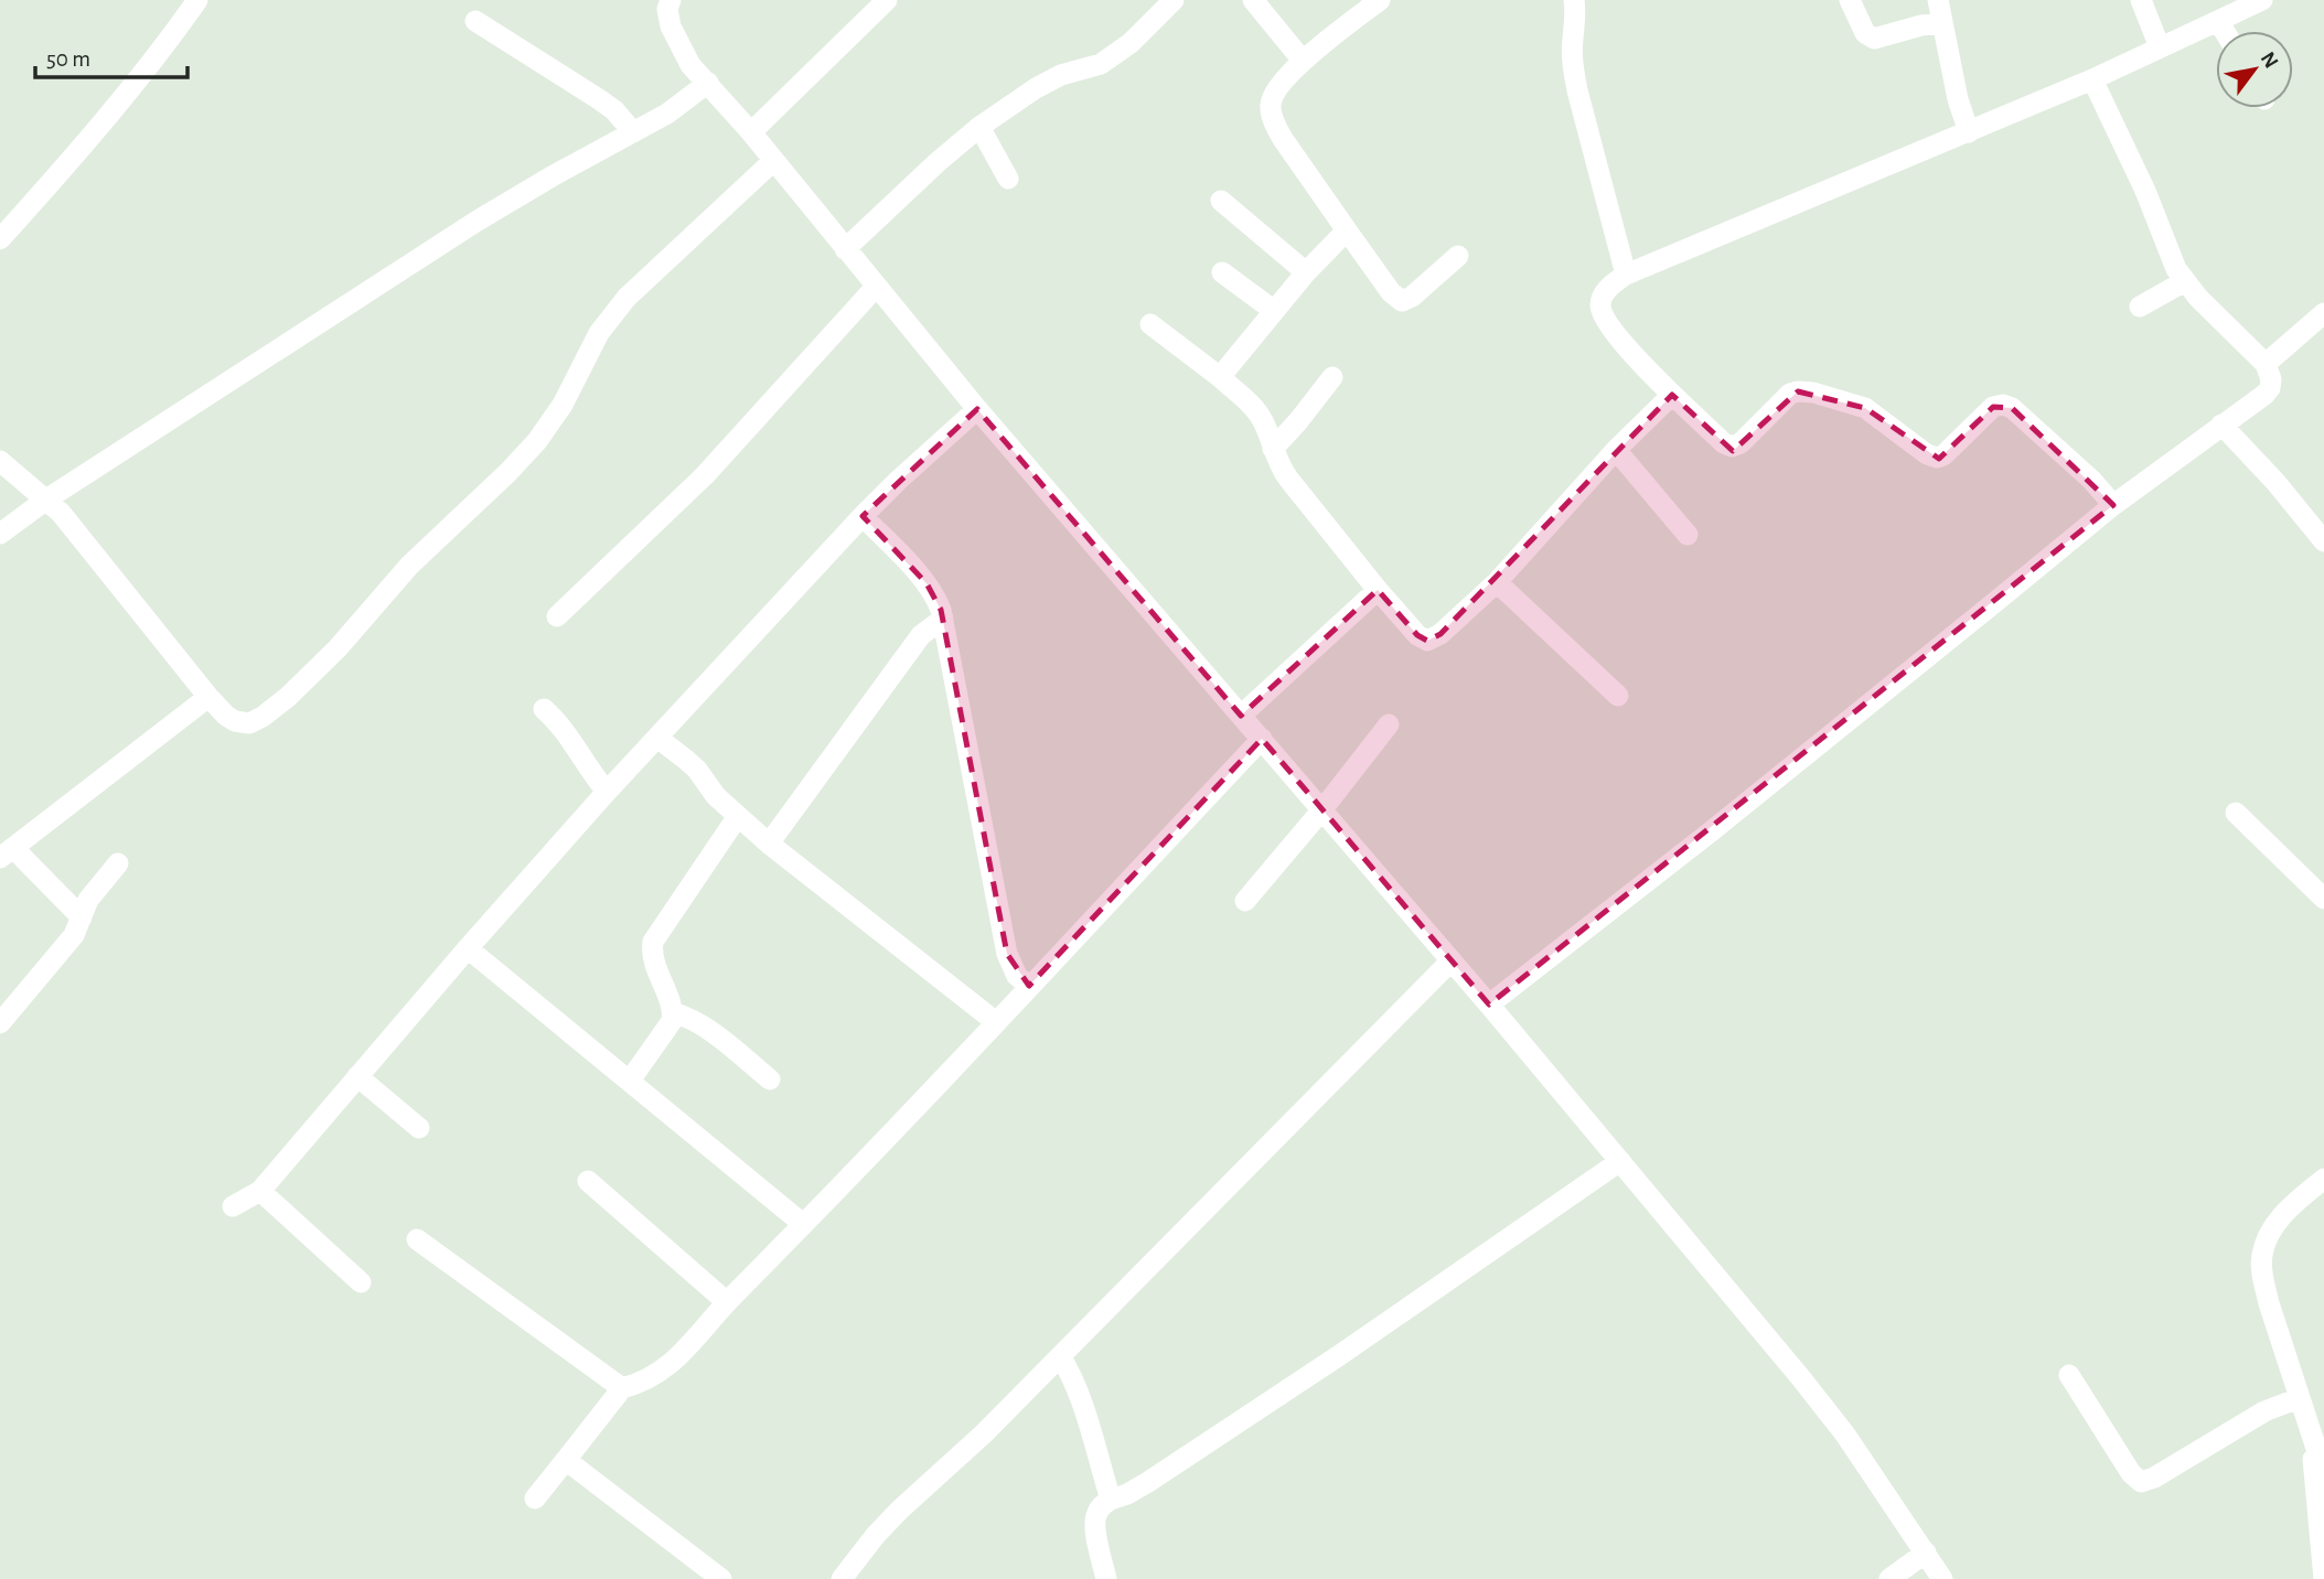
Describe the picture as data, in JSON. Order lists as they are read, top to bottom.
{
  "scale_bar": "50 m",
  "north": "top right"
}
